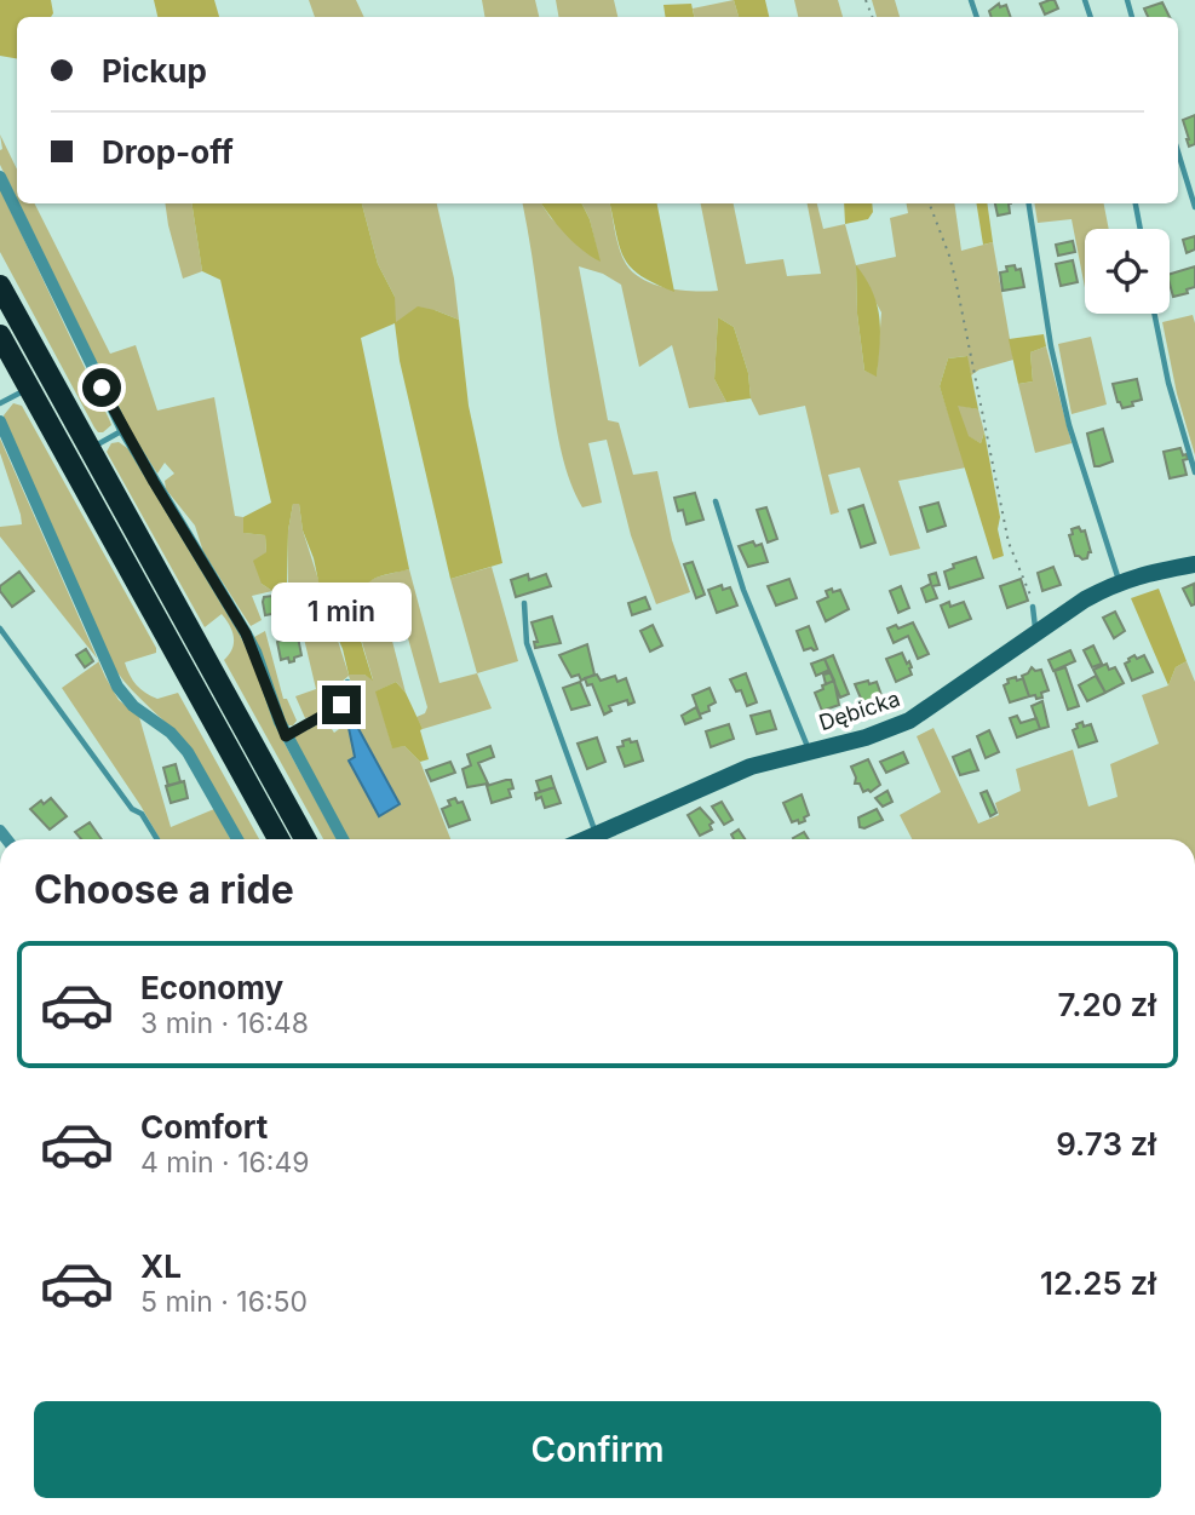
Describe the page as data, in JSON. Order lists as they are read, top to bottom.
{
  "streets": {
    "street": ["Dębicka"]
  },
  "page": {
    "banner": ["Pickup", "Drop-off"],
    "bubble": "1 min",
    "heading": "Choose a ride",
    "list": [
      {
        "name": "Economy",
        "note": "3 min · 16:48",
        "value": "7.20 zł"
      },
      {
        "name": "Comfort",
        "note": "4 min · 16:49",
        "value": "9.73 zł"
      },
      {
        "name": "XL",
        "note": "5 min · 16:50",
        "value": "12.25 zł"
      }
    ],
    "buttons": "Confirm"
  }
}
